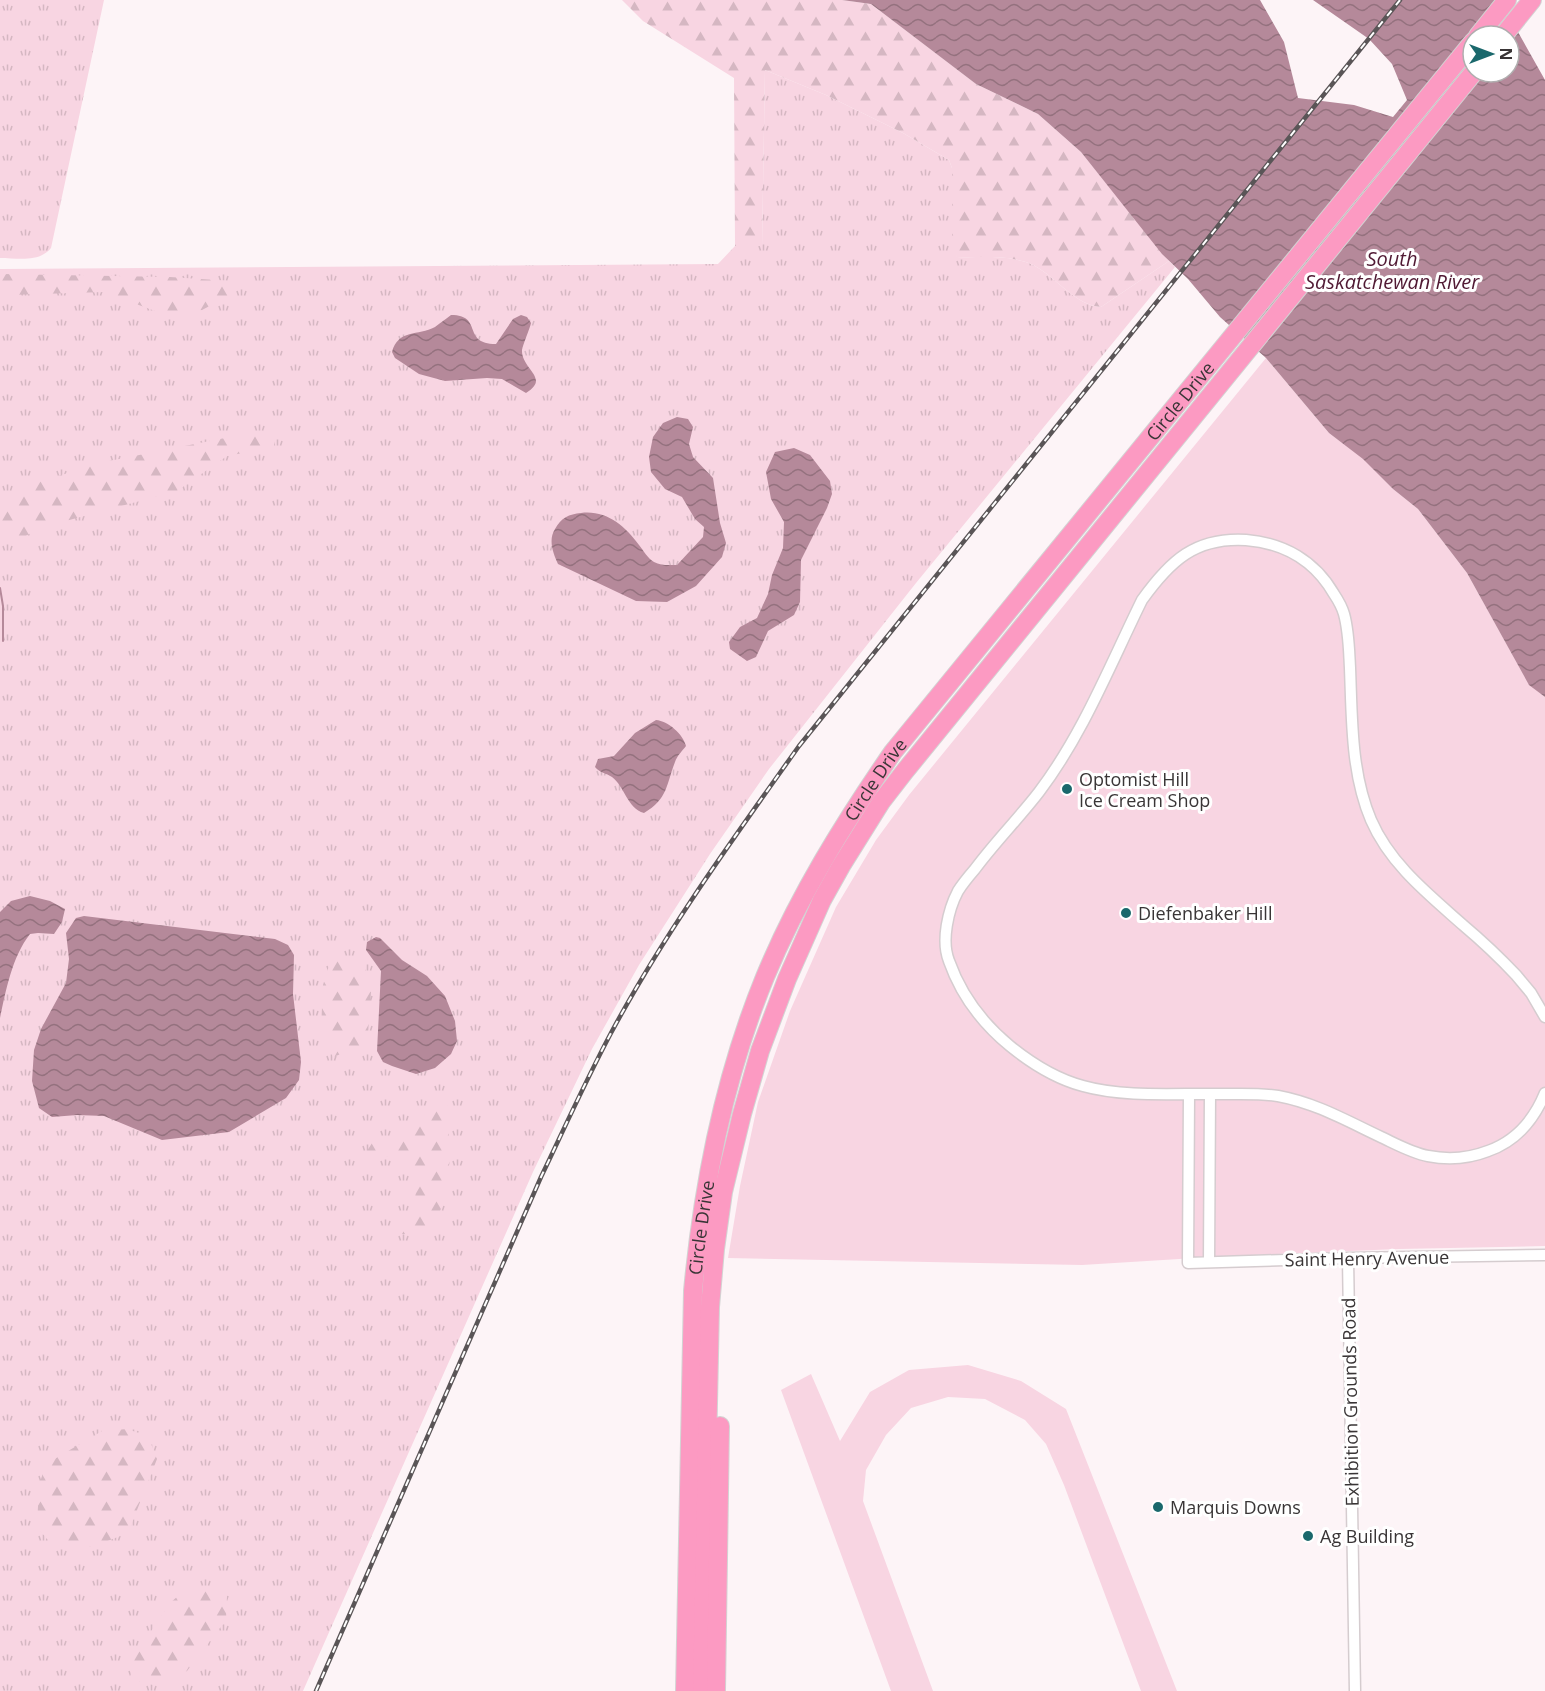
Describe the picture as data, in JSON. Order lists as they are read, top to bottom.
{
  "streets": {
    "highway": ["Circle Drive"],
    "street": ["Saint Henry Avenue", "Exhibition Grounds Road"]
  },
  "crossings": [
    ["Saint Henry Avenue", "Exhibition Grounds Road"]
  ],
  "water": ["South Saskatchewan River"],
  "places": [
    "Optomist Hill Ice Cream Shop",
    "Diefenbaker Hill",
    "Marquis Downs",
    "Ag Building"
  ],
  "north": "right"
}
